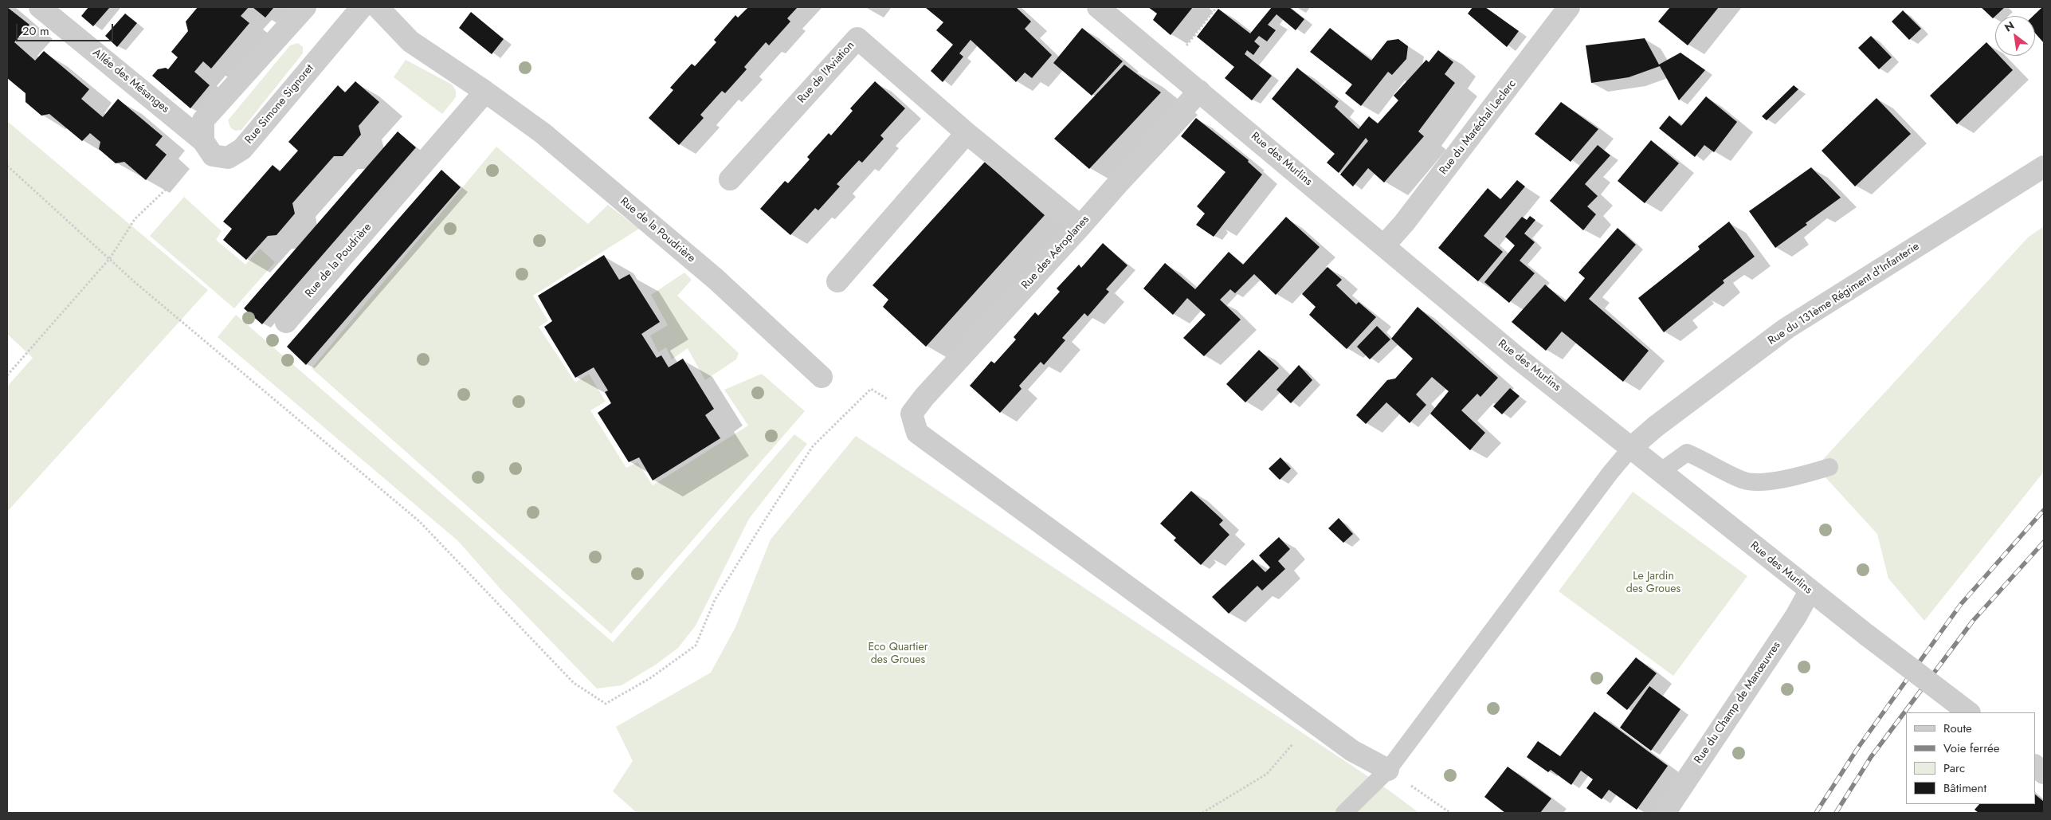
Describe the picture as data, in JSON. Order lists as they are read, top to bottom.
{
  "streets": {
    "street": [
      "Rue de l'Aviation",
      "Allée des Mésanges",
      "Rue Simone Signoret",
      "Rue du Maréchal Leclerc",
      "Rue des Murlins",
      "Rue de la Poudrière",
      "Rue des Aéroplanes",
      "Rue du 131ème Régiment d'Infanterie",
      "Rue du Champ de Manœuvres"
    ]
  },
  "crossings": [
    ["Rue de l'Aviation", "Rue des Aéroplanes"],
    ["Allée des Mésanges", "Rue Simone Signoret"],
    ["Rue du Maréchal Leclerc", "Rue des Murlins"],
    ["Rue des Murlins", "Rue des Aéroplanes"],
    ["Rue des Murlins", "Rue du 131ème Régiment d'Infanterie"],
    ["Rue des Murlins", "Rue du Champ de Manœuvres"]
  ],
  "parks": ["Le Jardin des Groues", "Eco Quartier des Groues"],
  "legend": [
    "Route",
    "Voie ferrée",
    "Parc",
    "Bâtiment"
  ],
  "scale_bar": "20 m",
  "north": "top left"
}
